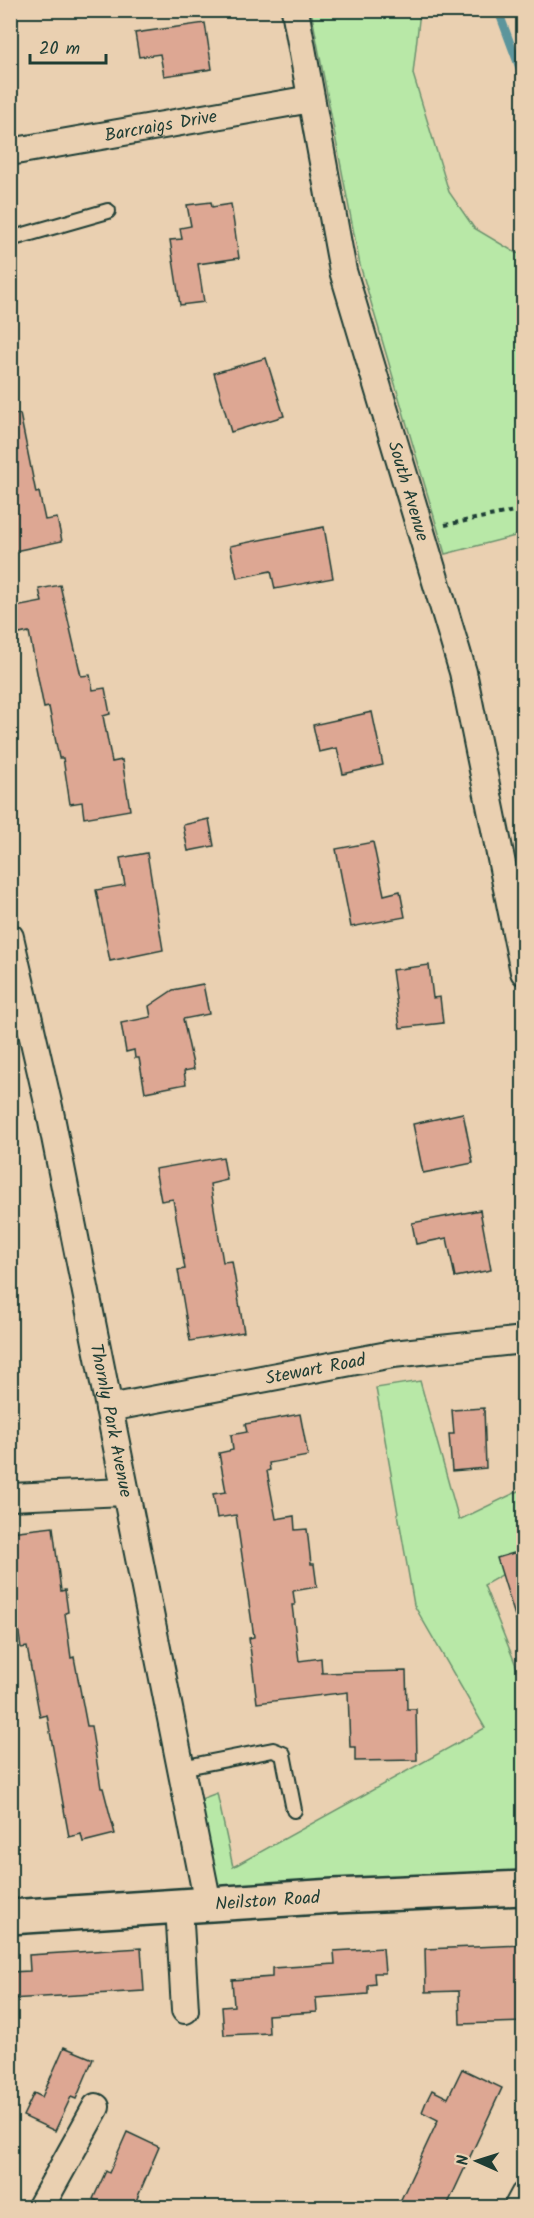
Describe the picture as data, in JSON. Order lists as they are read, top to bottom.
{
  "streets": {
    "main road": ["Neilston Road"],
    "street": [
      "Barcraigs Drive",
      "South Avenue",
      "Stewart Road",
      "Thornly Park Avenue"
    ]
  },
  "crossings": [
    ["Barcraigs Drive", "South Avenue"],
    ["Stewart Road", "Thornly Park Avenue"],
    ["Thornly Park Avenue", "Neilston Road"]
  ],
  "scale_bar": "20 m",
  "north": "left"
}
